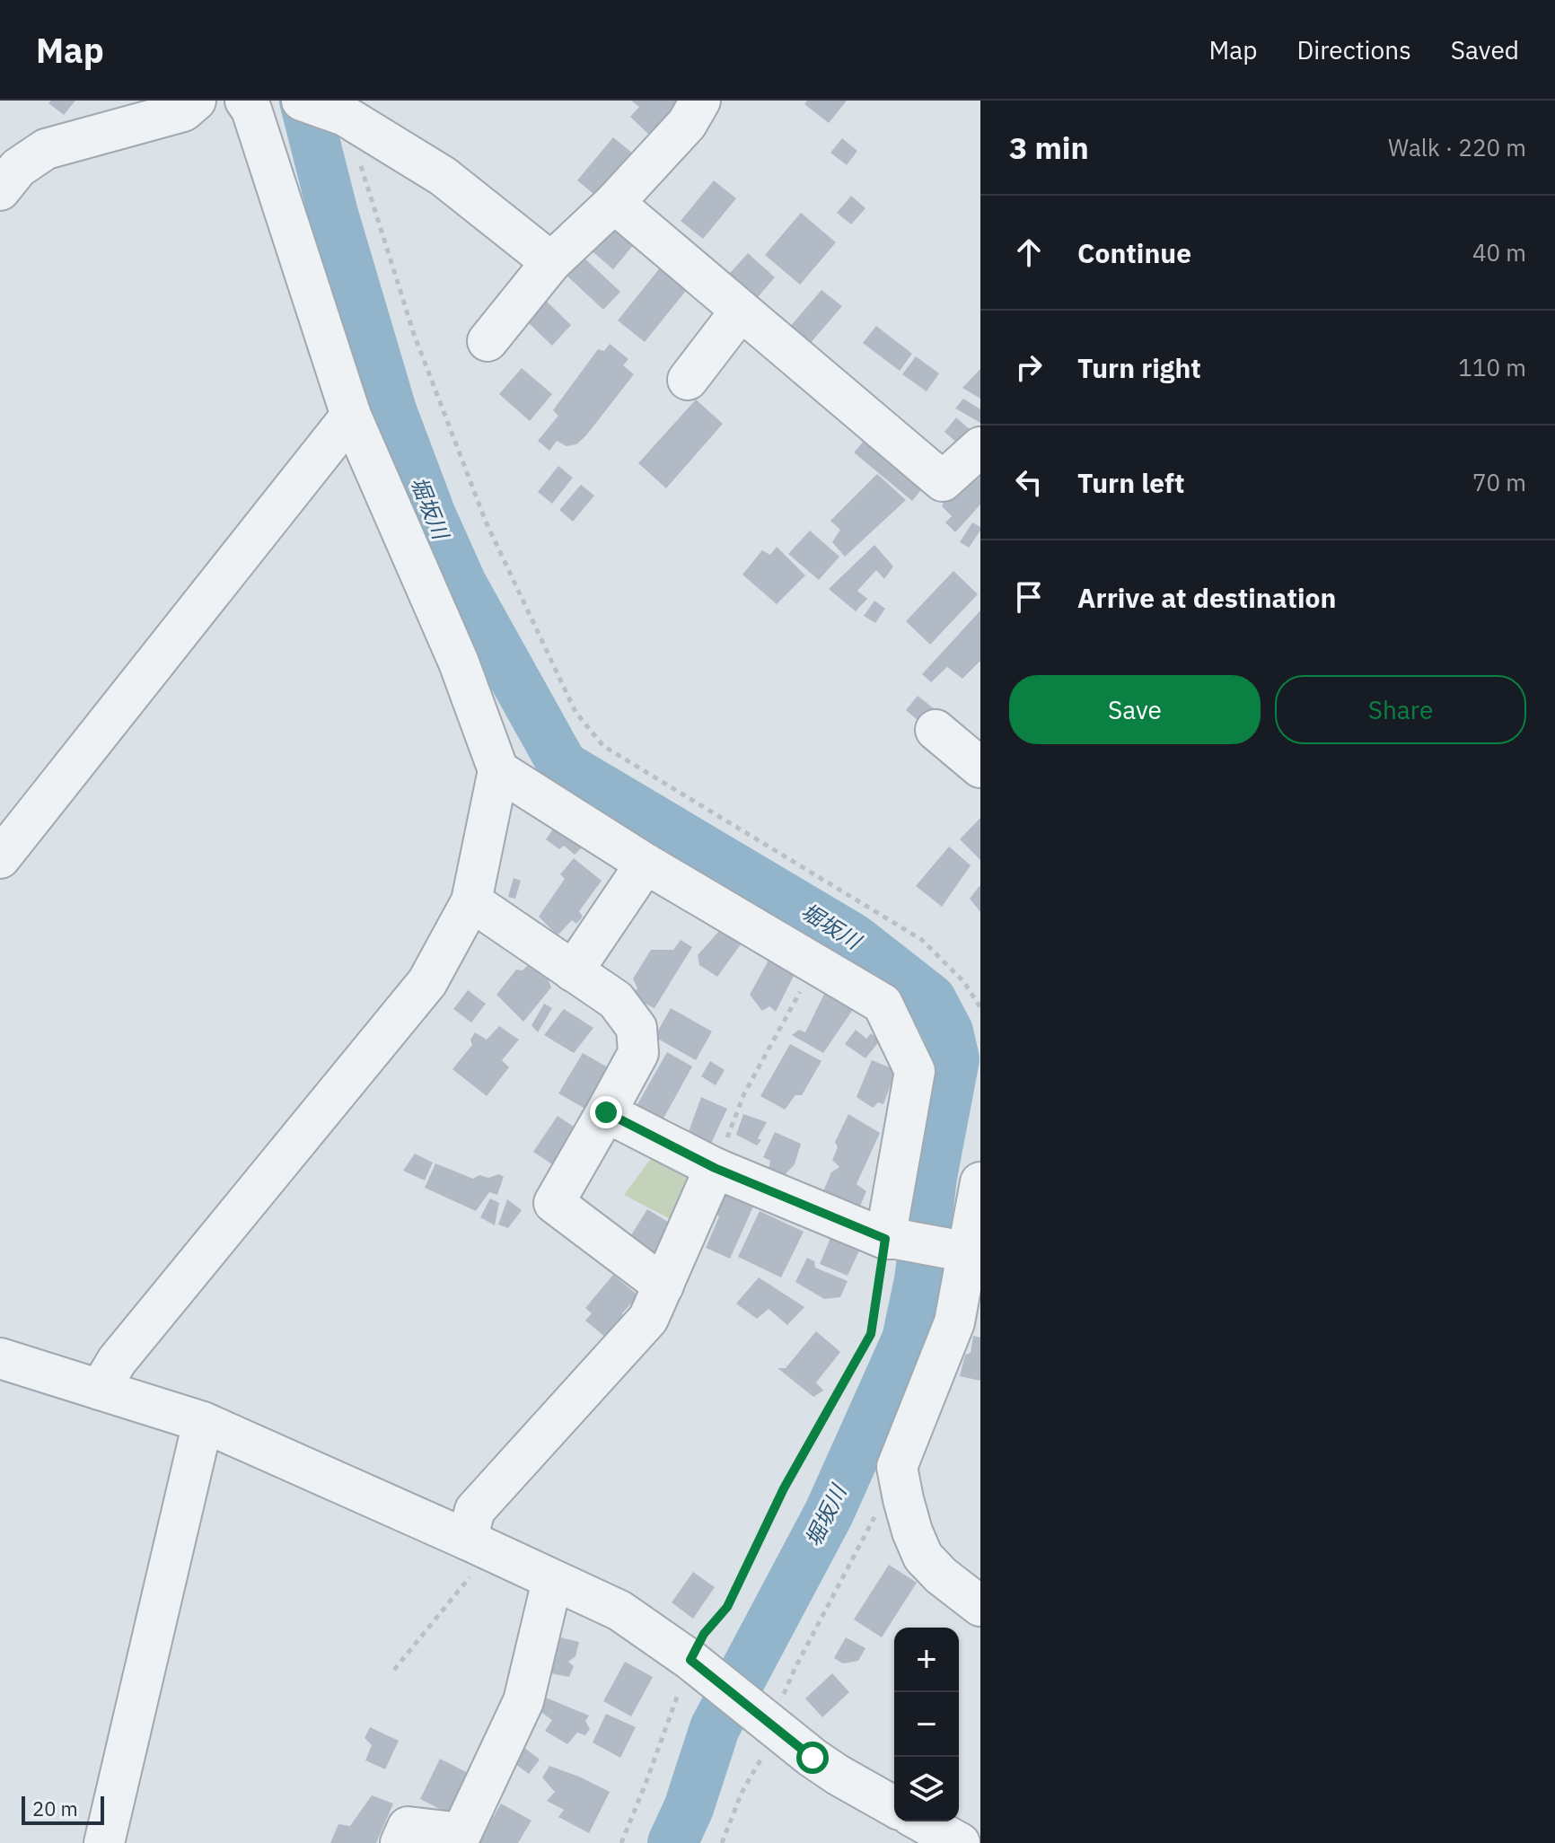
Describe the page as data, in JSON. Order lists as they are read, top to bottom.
{
  "water": ["堀坂川"],
  "scale_bar": "20 m",
  "page": {
    "header": "Map",
    "nav": ["Map", "Directions", "Saved"],
    "heading": ["3 min", "Walk · 220 m"],
    "list": [
      ["Continue", "40 m"],
      ["Turn right", "110 m"],
      ["Turn left", "70 m"],
      "Arrive at destination"
    ],
    "buttons": ["Save", "Share"],
    "map_buttons": ["+", "−"],
    "scale": "20 m"
  }
}
